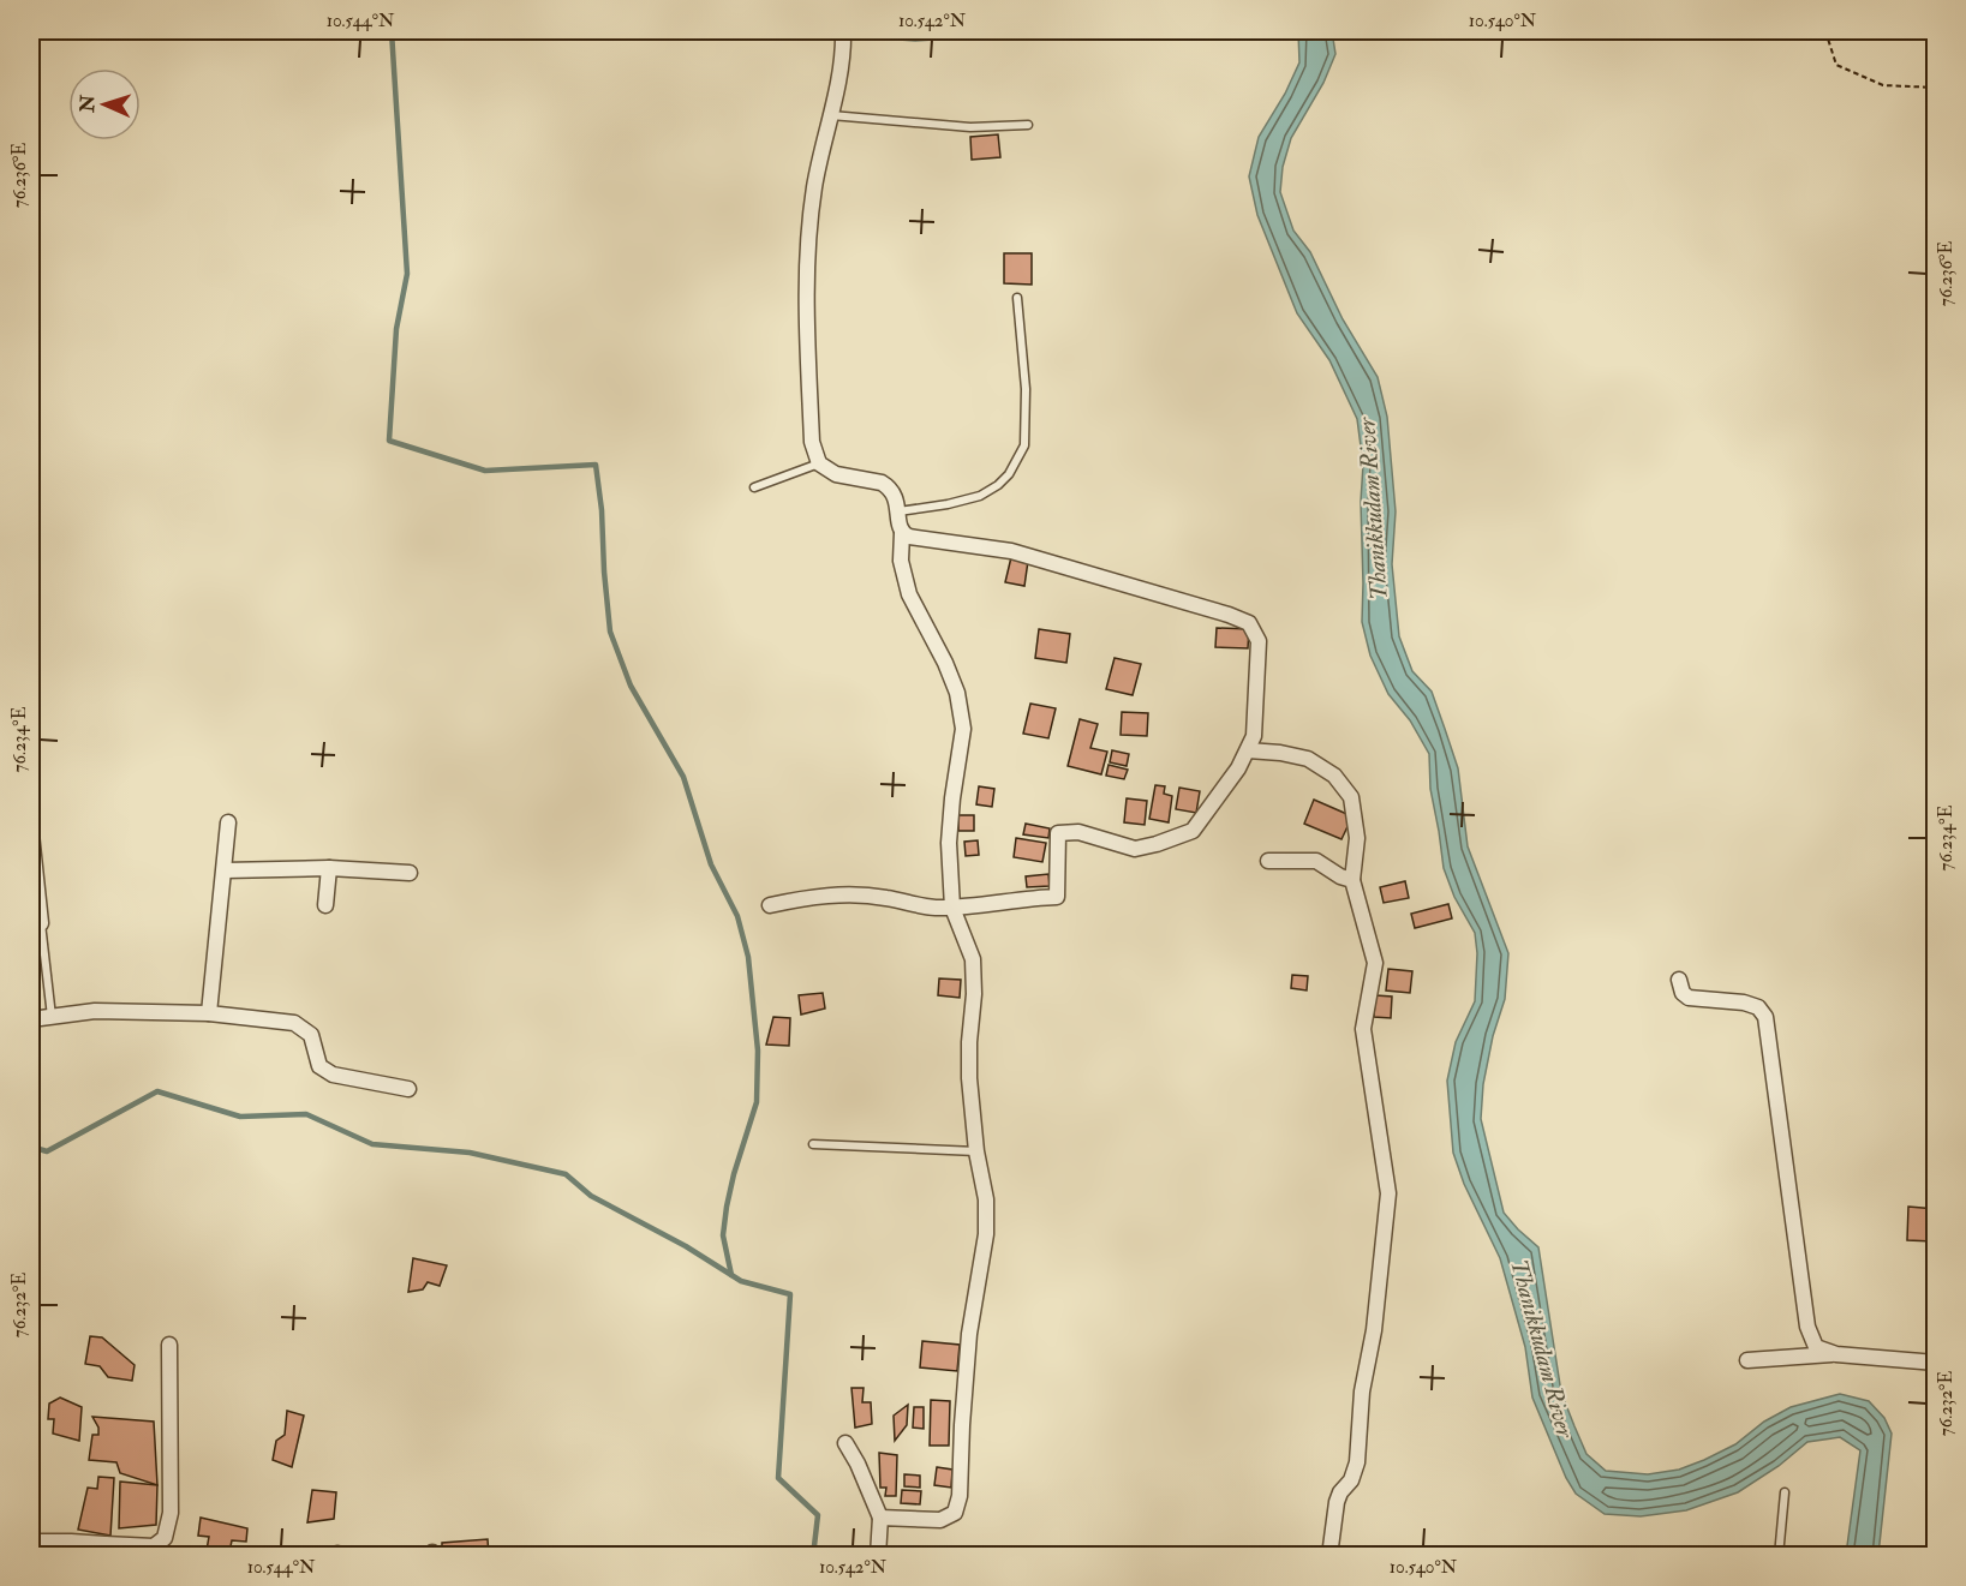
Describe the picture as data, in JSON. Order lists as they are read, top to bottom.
{
  "water": ["Thanikkudam River"],
  "north": "left",
  "coordinates": [
    "10.544°N",
    "10.542°N",
    "10.540°N",
    "76.236°E",
    "76.234°E",
    "76.232°E"
  ]
}
